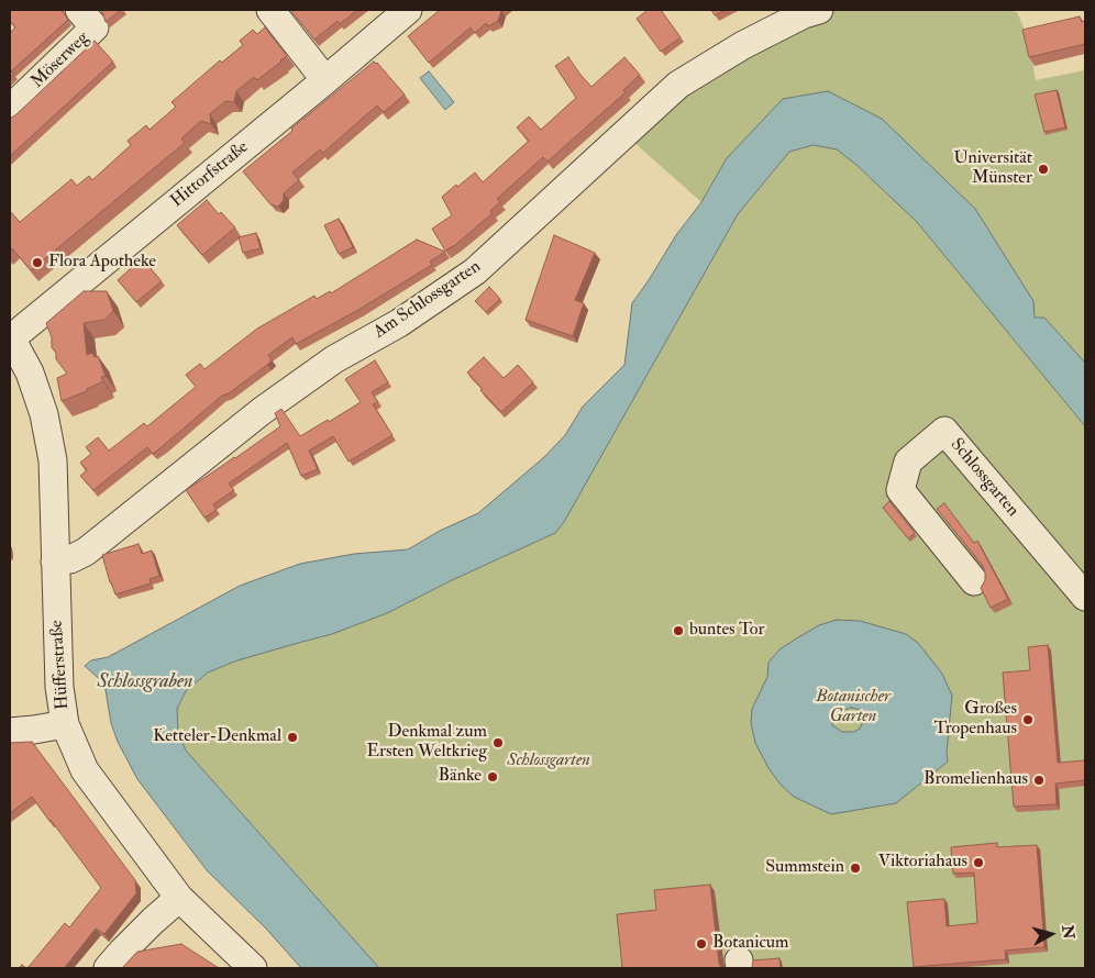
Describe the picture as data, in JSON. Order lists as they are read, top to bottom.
{
  "streets": {
    "street": [
      "Möserweg",
      "Hittorfstraße",
      "Am Schlossgarten",
      "Schlossgarten",
      "Hüfferstraße"
    ]
  },
  "crossings": [
    ["Hittorfstraße", "Hüfferstraße"],
    ["Am Schlossgarten", "Hüfferstraße"]
  ],
  "water": ["Schlossgraben"],
  "parks": ["Botanischer Garten", "Schlossgarten"],
  "places": [
    "Universität Münster",
    "Flora Apotheke",
    "buntes Tor",
    "Großes Tropenhaus",
    "Ketteler-Denkmal",
    "Denkmal zum Ersten Weltkrieg",
    "Bänke",
    "Bromelienhaus",
    "Viktoriahaus",
    "Summstein",
    "Botanicum"
  ],
  "north": "right"
}
